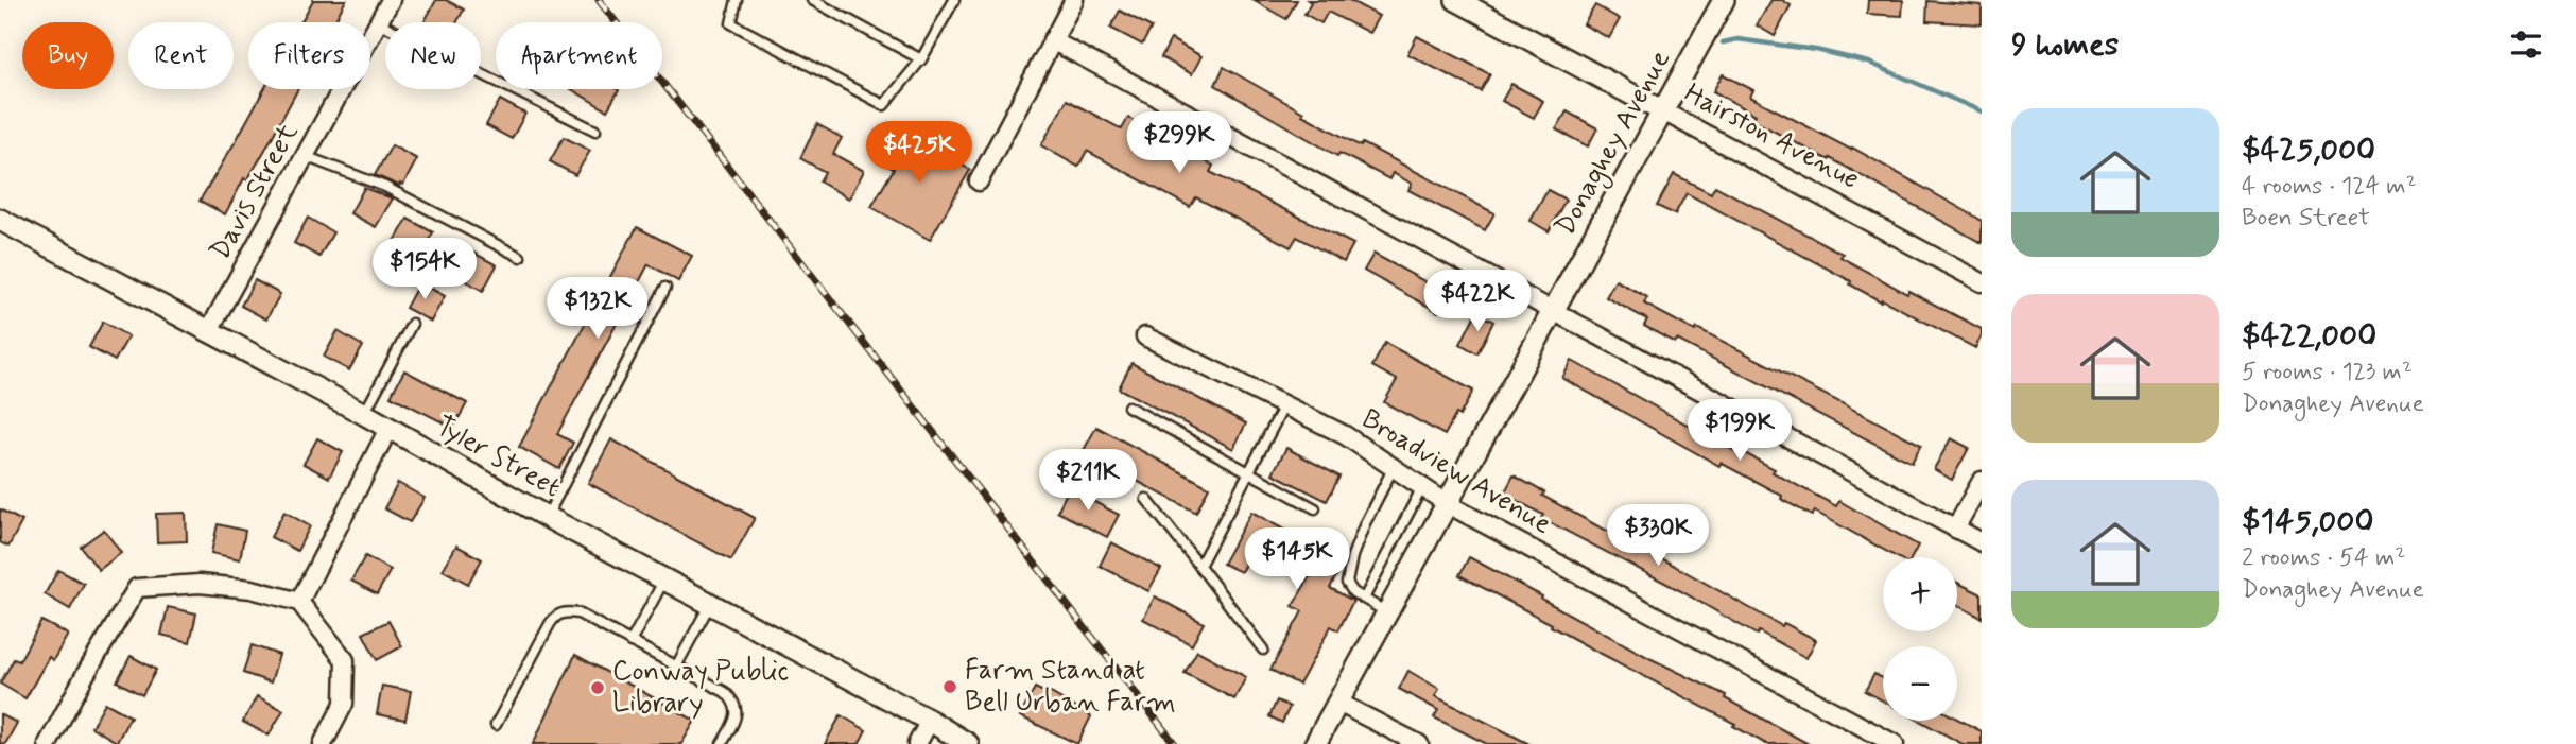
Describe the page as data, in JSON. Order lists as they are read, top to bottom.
{
  "streets": {
    "street": [
      "Hairston Avenue",
      "Donaghey Avenue",
      "Davis Street",
      "Tyler Street",
      "Broadview Avenue"
    ]
  },
  "crossings": [
    ["Hairston Avenue", "Donaghey Avenue"],
    ["Donaghey Avenue", "Broadview Avenue"],
    ["Davis Street", "Tyler Street"]
  ],
  "places": ["Farm Stand at Bell Urban Farm", "Conway Public Library"],
  "page": {
    "heading": "9 homes",
    "chip": [
      "Buy",
      "Rent",
      "Filters",
      "New",
      "Apartment"
    ],
    "list": [
      {
        "name": "$425,000",
        "note": "4 rooms · 124 m² · Boen Street"
      },
      {
        "name": "$422,000",
        "note": "5 rooms · 123 m² · Donaghey Avenue"
      },
      {
        "name": "$145,000",
        "note": "2 rooms · 54 m² · Donaghey Avenue"
      }
    ],
    "price": [
      "$299K",
      "$425K",
      "$154K",
      "$422K",
      "$132K",
      "$199K",
      "$211K",
      "$330K",
      "$145K"
    ],
    "map_buttons": ["+", "−"]
  }
}
